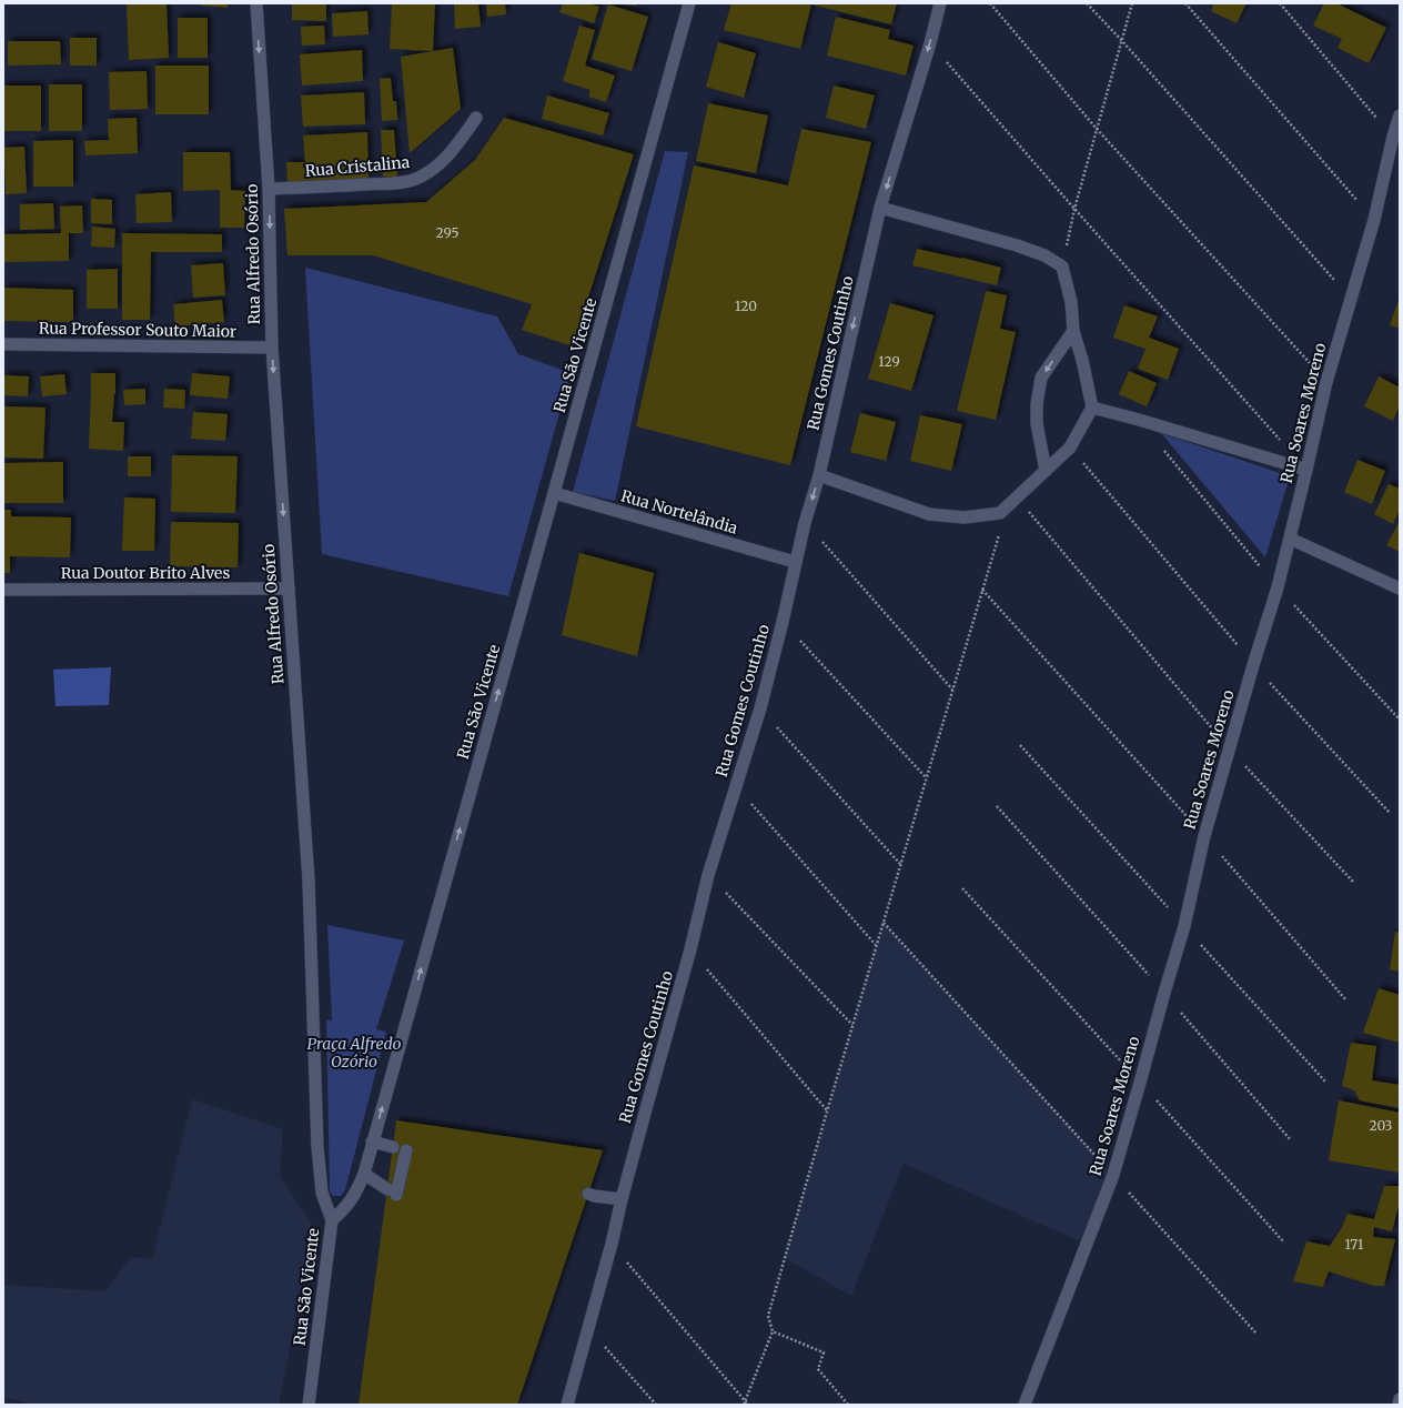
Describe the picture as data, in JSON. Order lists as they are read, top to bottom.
{
  "streets": {
    "street": [
      "Rua Cristalina",
      "Rua Alfredo Osório",
      "Rua Professor Souto Maior",
      "Rua Gomes Coutinho",
      "Rua São Vicente",
      "Rua Soares Moreno",
      "Rua Nortelândia",
      "Rua Doutor Brito Alves"
    ]
  },
  "crossings": [
    ["Rua Cristalina", "Rua Alfredo Osório"],
    ["Rua Alfredo Osório", "Rua Professor Souto Maior"],
    ["Rua Alfredo Osório", "Rua São Vicente"],
    ["Rua Alfredo Osório", "Rua Doutor Brito Alves"],
    ["Rua Gomes Coutinho", "Rua Nortelândia"],
    ["Rua São Vicente", "Rua Nortelândia"]
  ],
  "one_way": ["Rua Alfredo Osório", "Rua São Vicente"],
  "parks": ["Praça Alfredo Ozório"],
  "house_numbers": [
    "295",
    "120",
    "129",
    "203",
    "171"
  ]
}
